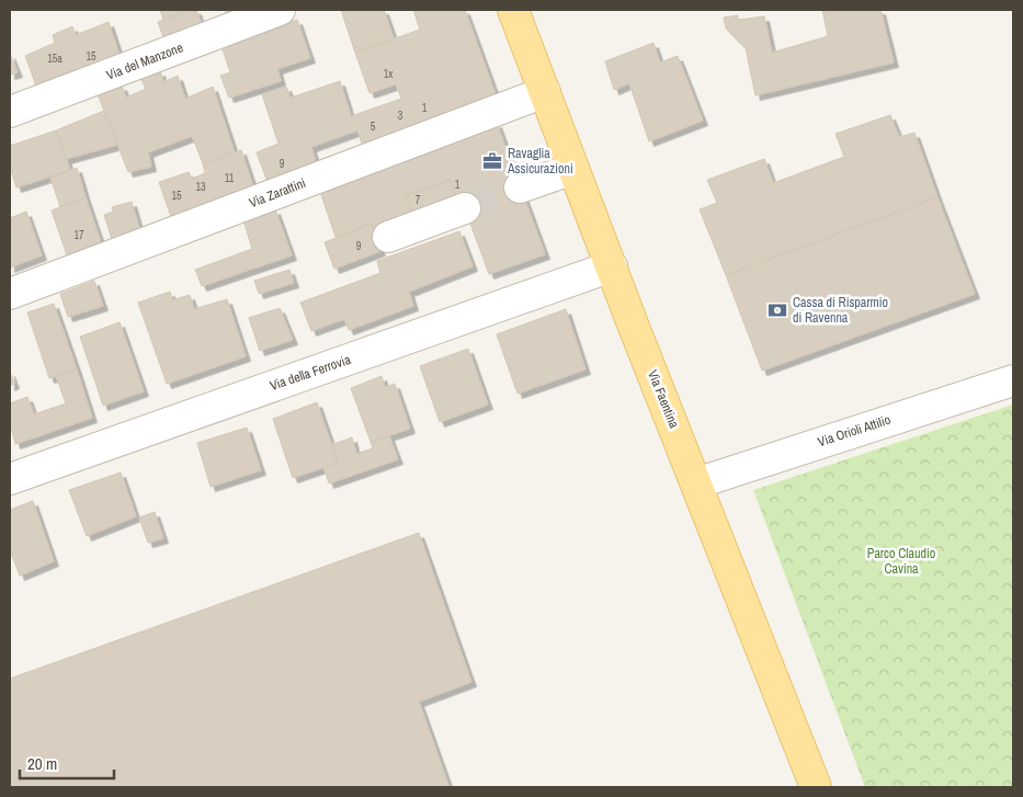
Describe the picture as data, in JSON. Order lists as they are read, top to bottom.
{
  "streets": {
    "main road": ["Via Faentina"],
    "street": [
      "Via del Manzone",
      "Via Zarattini",
      "Via della Ferrovia",
      "Via Orioli Attilio"
    ]
  },
  "crossings": [
    ["Via Zarattini", "Via Faentina"],
    ["Via della Ferrovia", "Via Faentina"],
    ["Via Faentina", "Via Orioli Attilio"]
  ],
  "parks": ["Parco Claudio Cavina"],
  "places": {
    "office": ["Ravaglia Assicurazioni"],
    "bank": ["Cassa di Risparmio di Ravenna"]
  },
  "house_numbers": [
    "15",
    "15a",
    "1x",
    "1",
    "3",
    "5",
    "9",
    "11",
    "1",
    "13",
    "15",
    "7",
    "17",
    "9"
  ],
  "scale_bar": "20 m"
}
